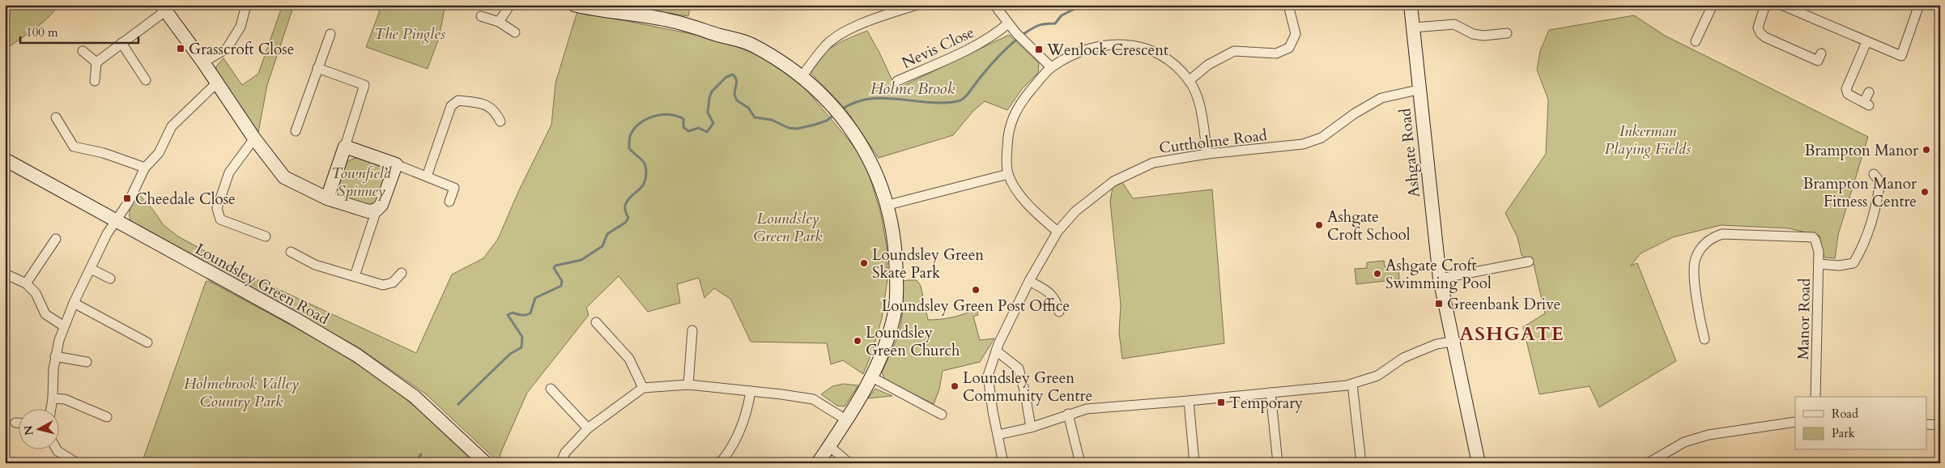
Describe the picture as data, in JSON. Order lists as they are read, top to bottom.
{
  "streets": {
    "street": [
      "Nevis Close",
      "Cuttholme Road",
      "Ashgate Road",
      "Loundsley Green Road",
      "Manor Road"
    ]
  },
  "crossings": [
    ["Cuttholme Road", "Ashgate Road"]
  ],
  "districts": ["ASHGATE"],
  "water": ["Holme Brook"],
  "parks": [
    "The Pingles",
    "Inkerman Playing Fields",
    "Townfield Spinney",
    "Loundsley Green Park",
    "Holmebrook Valley Country Park"
  ],
  "places": {
    "transit": [
      "Grasscroft Close",
      "Wenlock Crescent",
      "Cheedale Close",
      "Greenbank Drive",
      "Temporary"
    ],
    "other": [
      "Brampton Manor",
      "Brampton Manor Fitness Centre",
      "Ashgate Croft School",
      "Loundsley Green Skate Park",
      "Ashgate Croft Swimming Pool",
      "Loundsley Green Post Office",
      "Loundsley Green Church",
      "Loundsley Green Community Centre"
    ]
  },
  "legend": ["Road", "Park"],
  "scale_bar": "100 m",
  "north": "left"
}
